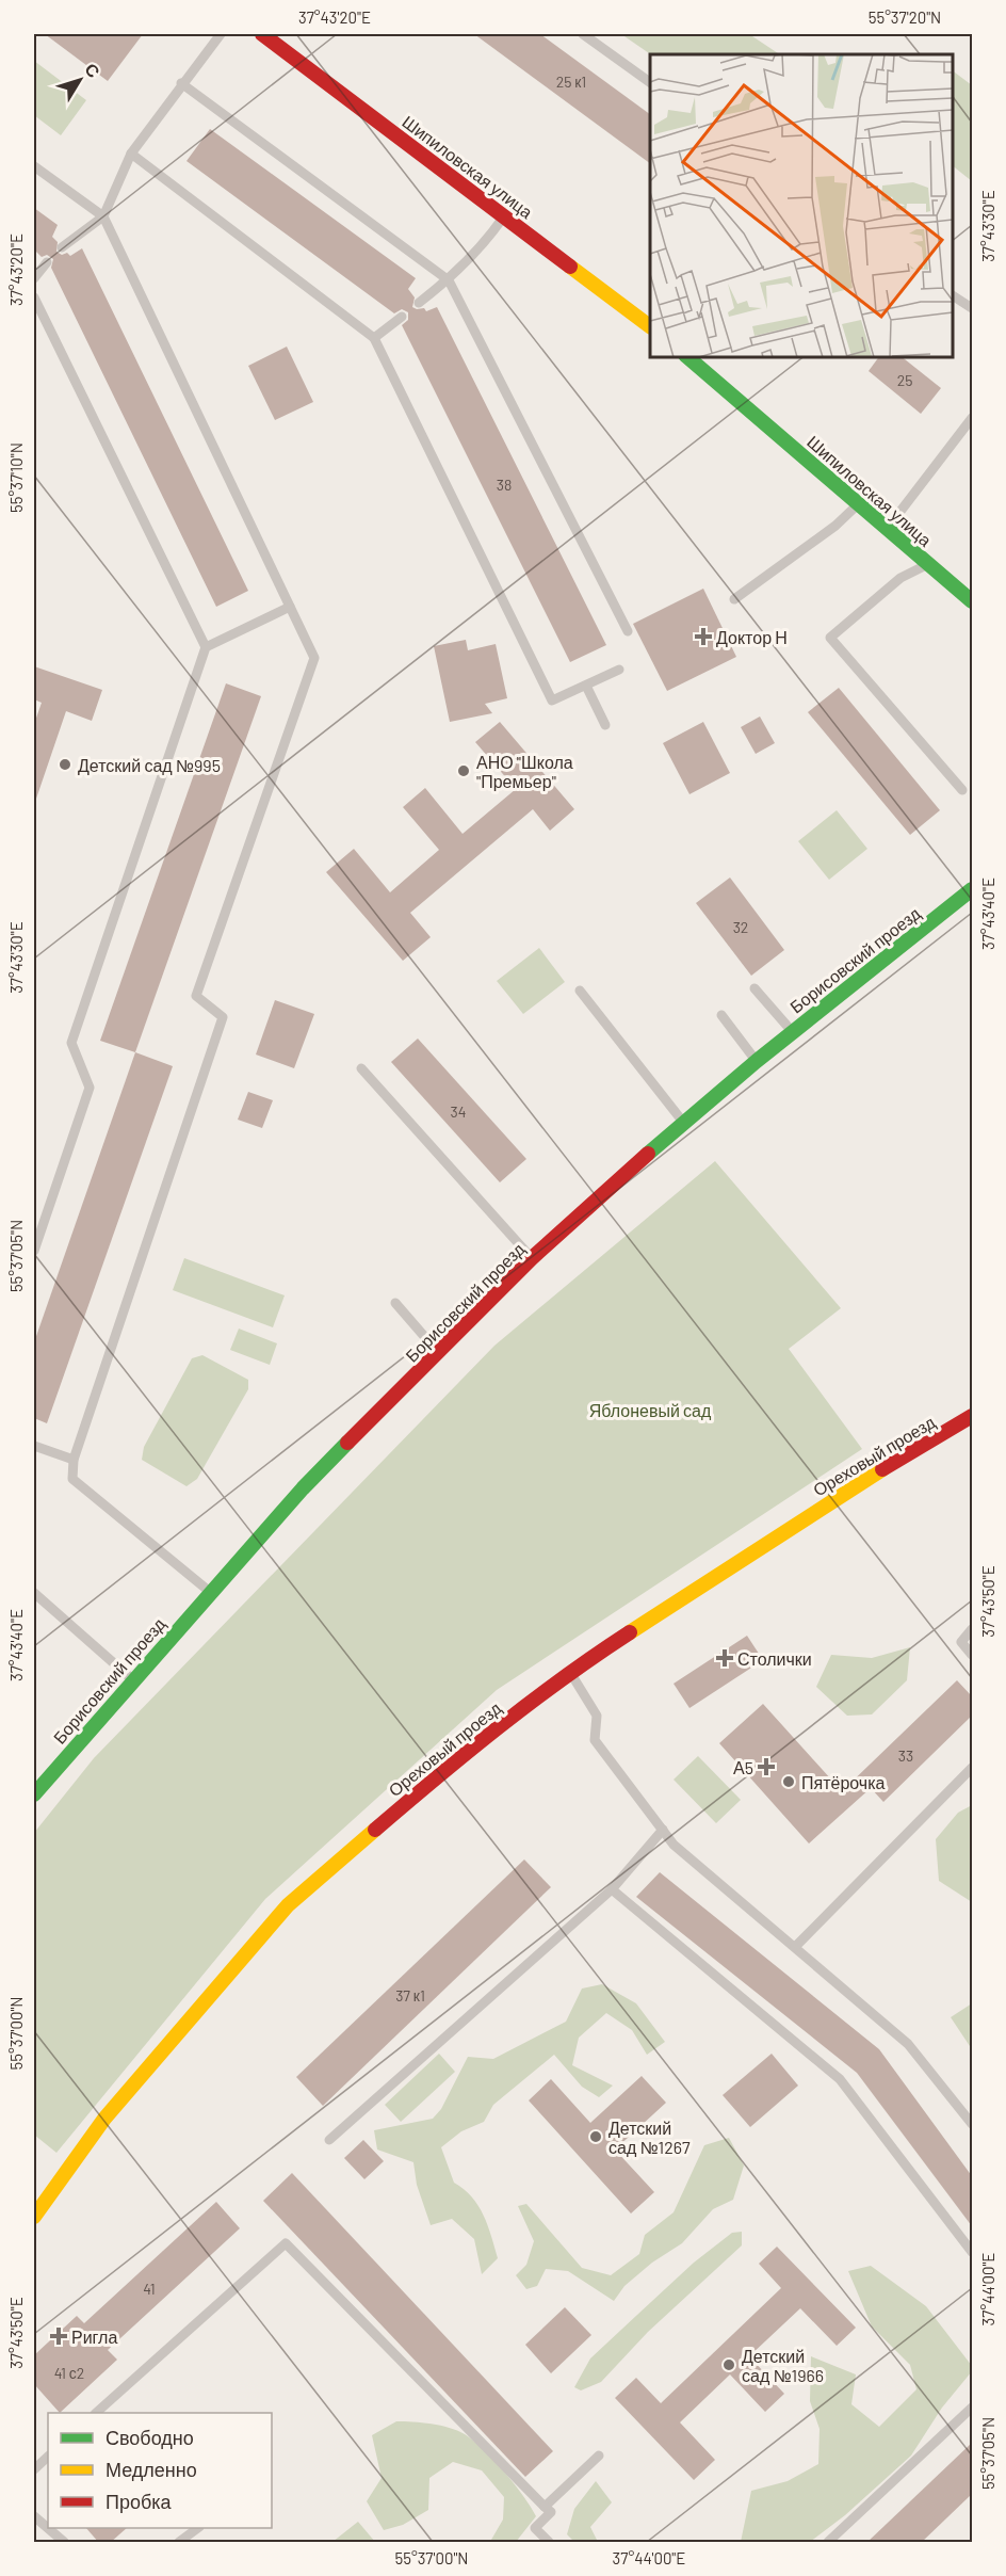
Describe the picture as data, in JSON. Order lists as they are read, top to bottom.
{
  "streets": {
    "street": ["Шипиловская улица", "Борисовский проезд", "Ореховый проезд"]
  },
  "parks": ["Яблоневый сад"],
  "places": {
    "health": [
      "Доктор Н",
      "Столички",
      "А5",
      "Ригла"
    ],
    "other": [
      "Детский сад №995",
      "АНО \"Школа \"Премьер\"",
      "Пятёрочка",
      "Детский сад №1267",
      "Детский сад №1966"
    ]
  },
  "house_numbers": [
    "25 к1",
    "25",
    "38",
    "32",
    "34",
    "33",
    "37 к1",
    "41",
    "41 с2"
  ],
  "legend": ["Свободно", "Медленно", "Пробка"],
  "north": "top right",
  "coordinates": [
    "37°43'20\"E",
    "55°37'20\"N",
    "37°43'30\"E",
    "55°37'10\"N",
    "37°43'40\"E",
    "55°37'05\"N",
    "37°43'50\"E",
    "55°37'00\"N",
    "37°44'00\"E"
  ]
}
